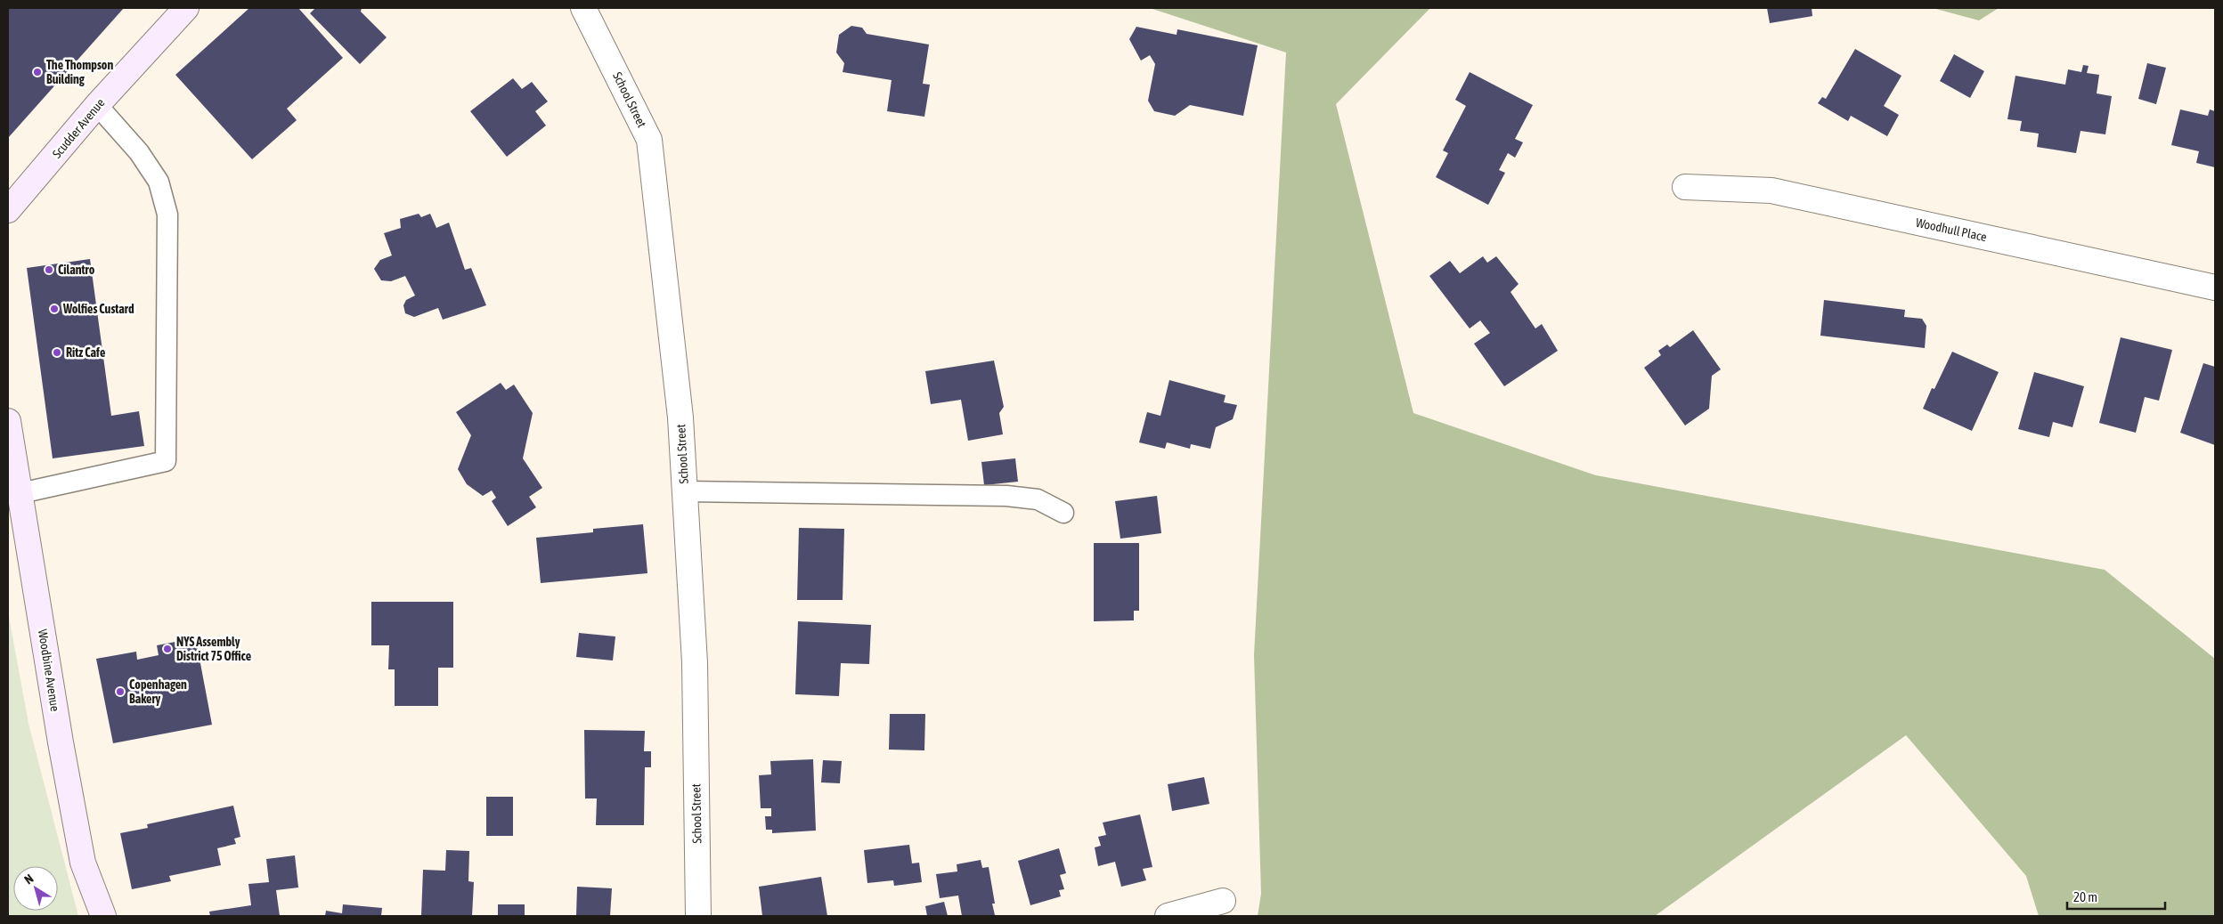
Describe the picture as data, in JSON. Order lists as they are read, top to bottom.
{
  "streets": {
    "street": [
      "School Street",
      "Scudder Avenue",
      "Woodhull Place",
      "Woodbine Avenue"
    ]
  },
  "places": [
    "The Thompson Building",
    "Cilantro",
    "Wolfies Custard",
    "Ritz Cafe",
    "NYS Assembly District 75 Office",
    "Copenhagen Bakery"
  ],
  "scale_bar": "20 m",
  "north": "top left"
}
